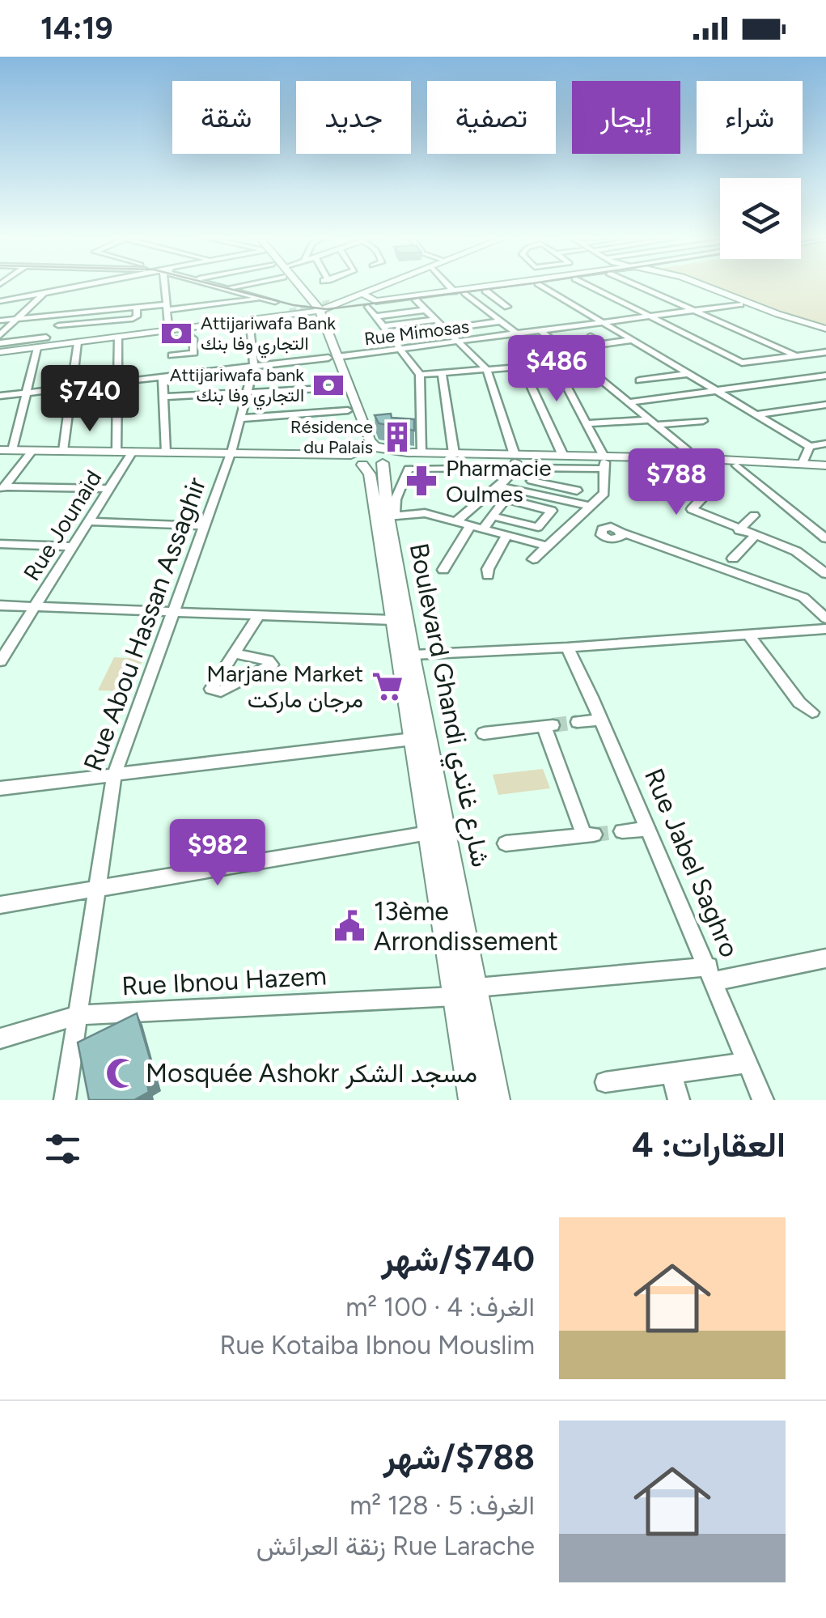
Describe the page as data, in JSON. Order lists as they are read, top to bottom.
{
  "streets": {
    "main road": ["Boulevard Ghandi شارع غاندي"],
    "street": [
      "Rue Mimosas",
      "Rue Jounaid",
      "Rue Abou Hassan Assaghir",
      "Rue Jabel Saghro",
      "Rue Ibnou Hazem"
    ]
  },
  "crossings": [
    ["Rue Mimosas", "Rue Abou Hassan Assaghir"],
    ["Rue Mimosas", "Boulevard Ghandi شارع غاندي"],
    ["Rue Abou Hassan Assaghir", "Rue Ibnou Hazem"],
    ["Boulevard Ghandi شارع غاندي", "Rue Ibnou Hazem"]
  ],
  "places": {
    "bank": ["Attijariwafa Bank التجاري وفا بنك", "Attijariwafa bank التجاري وفا بنك"],
    "building": ["Résidence du Palais"],
    "pharmacy": ["Pharmacie Oulmes"],
    "supermarket": ["Marjane Market مرجان ماركت"],
    "public building": ["13ème Arrondissement"],
    "mosque": ["Mosquée Ashokr مسجد الشكر"]
  },
  "page": {
    "status": "14:19",
    "chip": [
      "شراء",
      "إيجار",
      "تصفية",
      "جديد",
      "شقة"
    ],
    "price": [
      "$486",
      "$740",
      "$788",
      "$982"
    ],
    "heading": "العقارات: 4",
    "list": [
      {
        "name": "$740/شهر",
        "note": "الغرف: 4 · 100 m² · Rue Kotaiba Ibnou Mouslim"
      },
      {
        "name": "$788/شهر",
        "note": "الغرف: 5 · 128 m² · Rue Larache زنقة العرائش"
      }
    ]
  }
}
